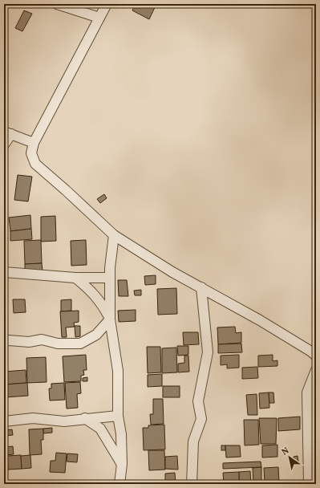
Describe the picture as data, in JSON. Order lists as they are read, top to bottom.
{
  "north": "top left"
}
